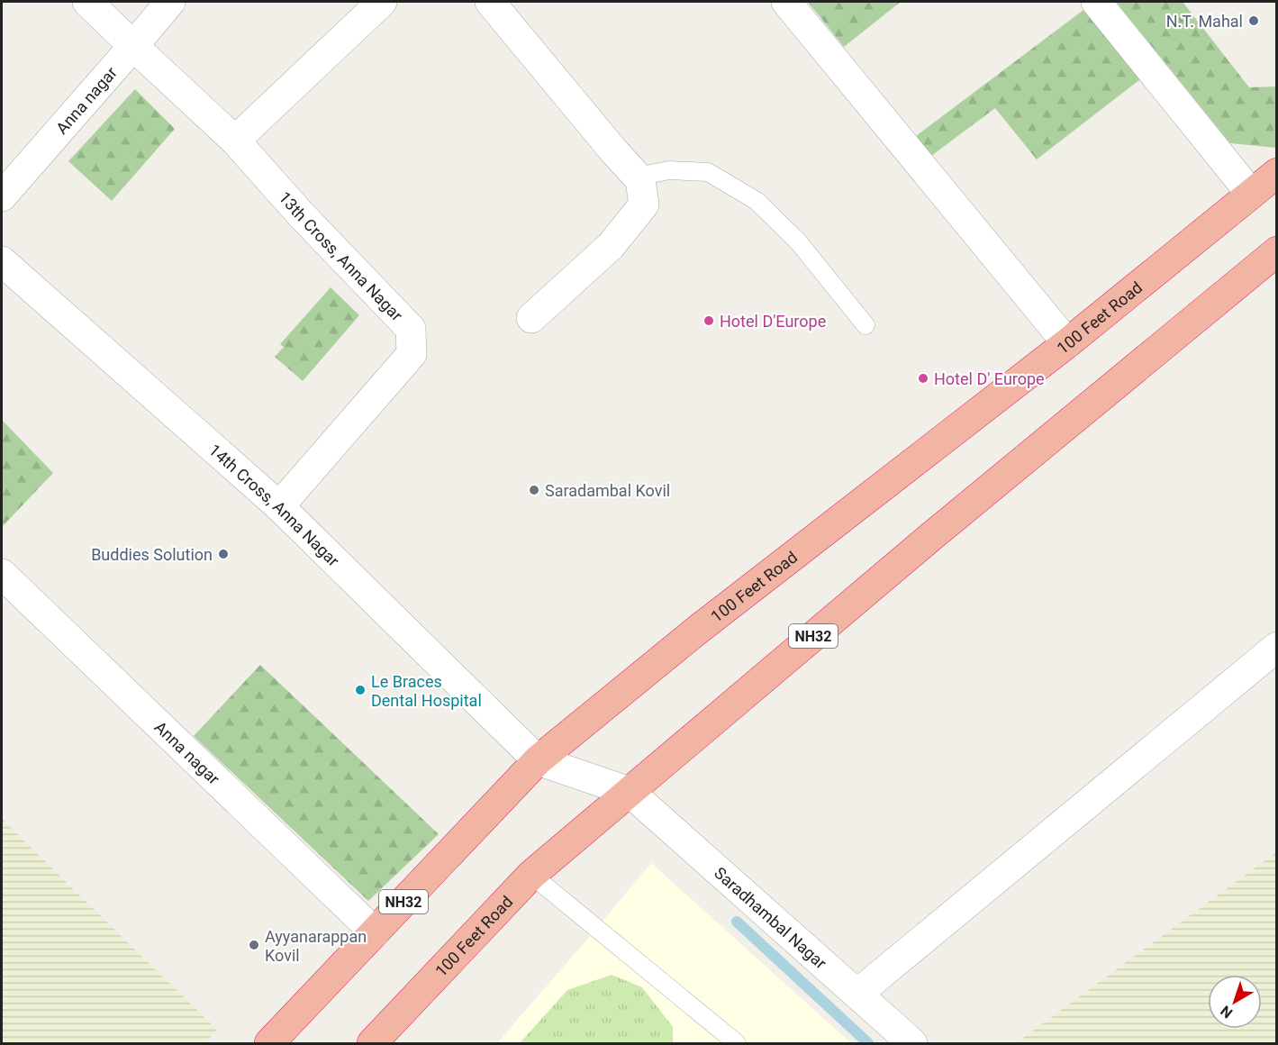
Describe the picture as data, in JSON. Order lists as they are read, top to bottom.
{
  "streets": {
    "highway": ["100 Feet Road", "NH32"],
    "street": [
      "Anna nagar",
      "13th Cross, Anna Nagar",
      "14th Cross, Anna Nagar",
      "Saradhambal Nagar"
    ]
  },
  "crossings": [
    ["Anna nagar", "13th Cross, Anna Nagar"],
    ["Anna nagar", "100 Feet Road"],
    ["13th Cross, Anna Nagar", "14th Cross, Anna Nagar"],
    ["100 Feet Road", "14th Cross, Anna Nagar"],
    ["100 Feet Road", "Saradhambal Nagar"]
  ],
  "places": [
    "N.T. Mahal",
    "Hotel D'Europe",
    "Hotel D' Europe",
    "Saradambal Kovil",
    "Buddies Solution",
    "Le Braces Dental Hospital",
    "Ayyanarappan Kovil"
  ],
  "north": "bottom left"
}
